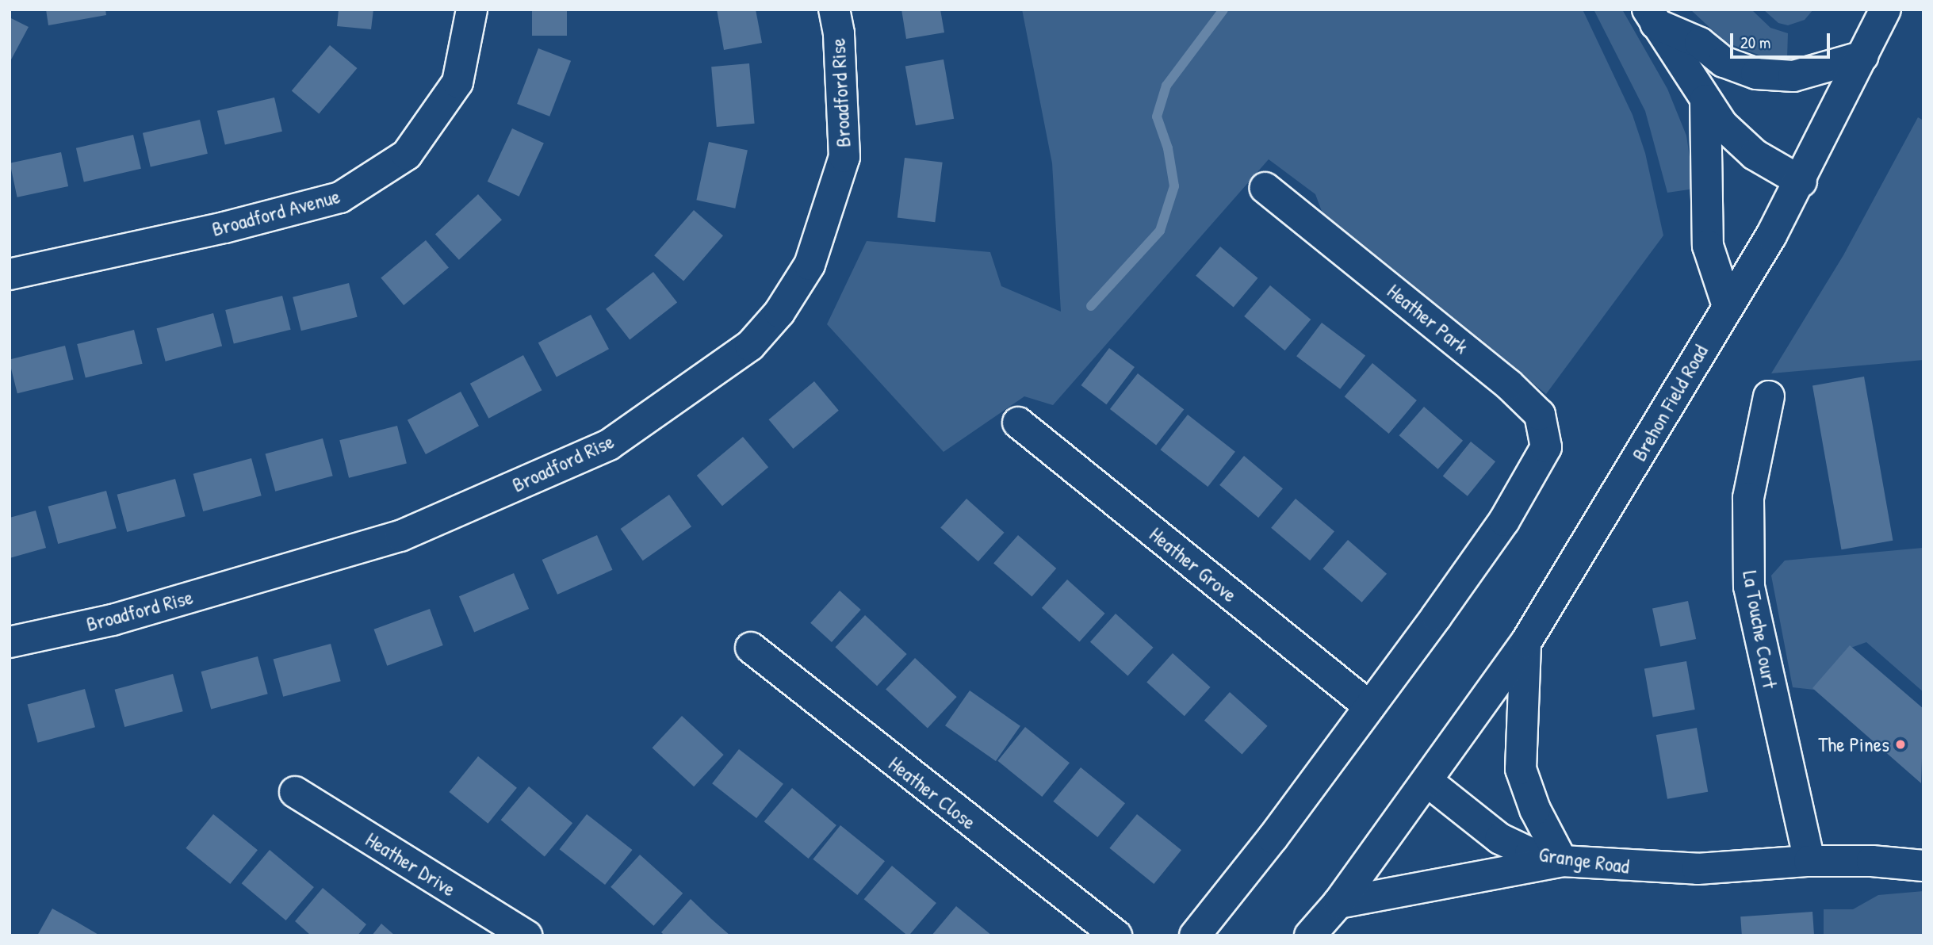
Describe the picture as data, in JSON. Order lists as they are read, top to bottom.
{
  "streets": {
    "street": [
      "Broadford Rise",
      "Broadford Avenue",
      "Heather Park",
      "Brehon Field Road",
      "Heather Grove",
      "La Touche Court",
      "Heather Close",
      "Grange Road",
      "Heather Drive"
    ]
  },
  "crossings": [
    ["Heather Park", "Heather Grove"],
    ["Brehon Field Road", "Grange Road"],
    ["La Touche Court", "Grange Road"]
  ],
  "places": ["The Pines"],
  "scale_bar": "20 m"
}
